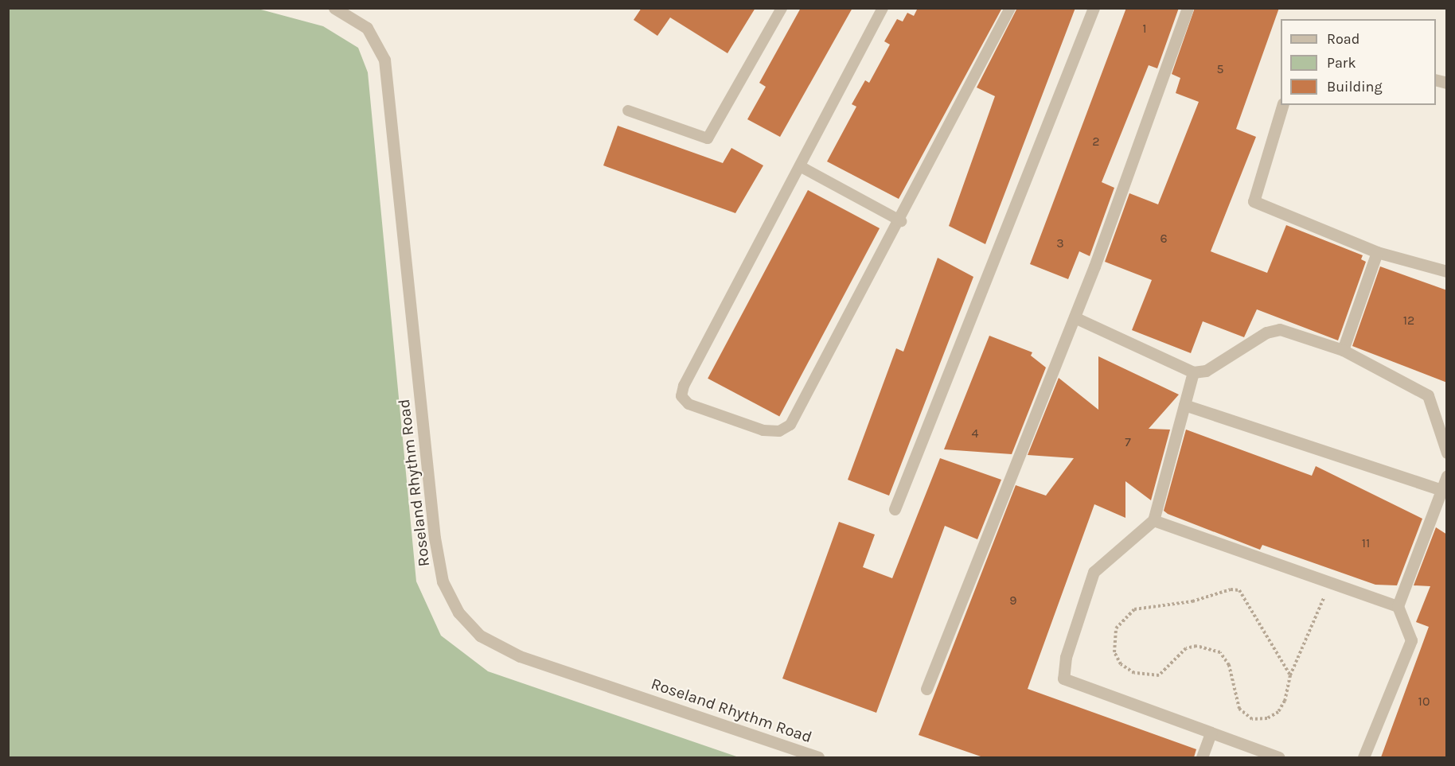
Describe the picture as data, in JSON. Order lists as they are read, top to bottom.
{
  "streets": {
    "street": ["Roseland Rhythm Road"]
  },
  "house_numbers": [
    "1",
    "5",
    "2",
    "6",
    "3",
    "12",
    "4",
    "7",
    "11",
    "9",
    "10"
  ],
  "legend": ["Road", "Park", "Building"]
}
